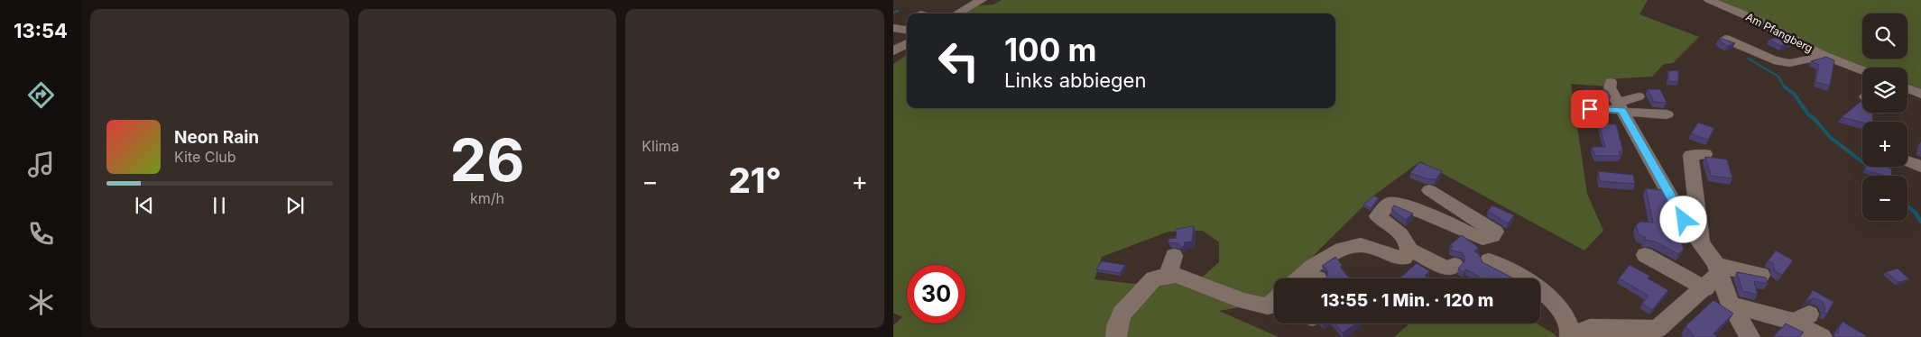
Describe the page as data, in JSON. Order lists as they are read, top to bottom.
{
  "streets": {
    "street": ["Am Pfangberg"]
  },
  "page": {
    "tabs": "13:54",
    "tile": [
      ["26", "km/h"],
      "Klima"
    ],
    "map_buttons": ["+", "−"],
    "turn": ["100 m", "Links abbiegen"],
    "song": ["Neon Rain", "Kite Club"],
    "heat": ["−", "21°", "+"],
    "limit": "30",
    "trip": "13:55 · 1 Min. · 120 m"
  }
}
